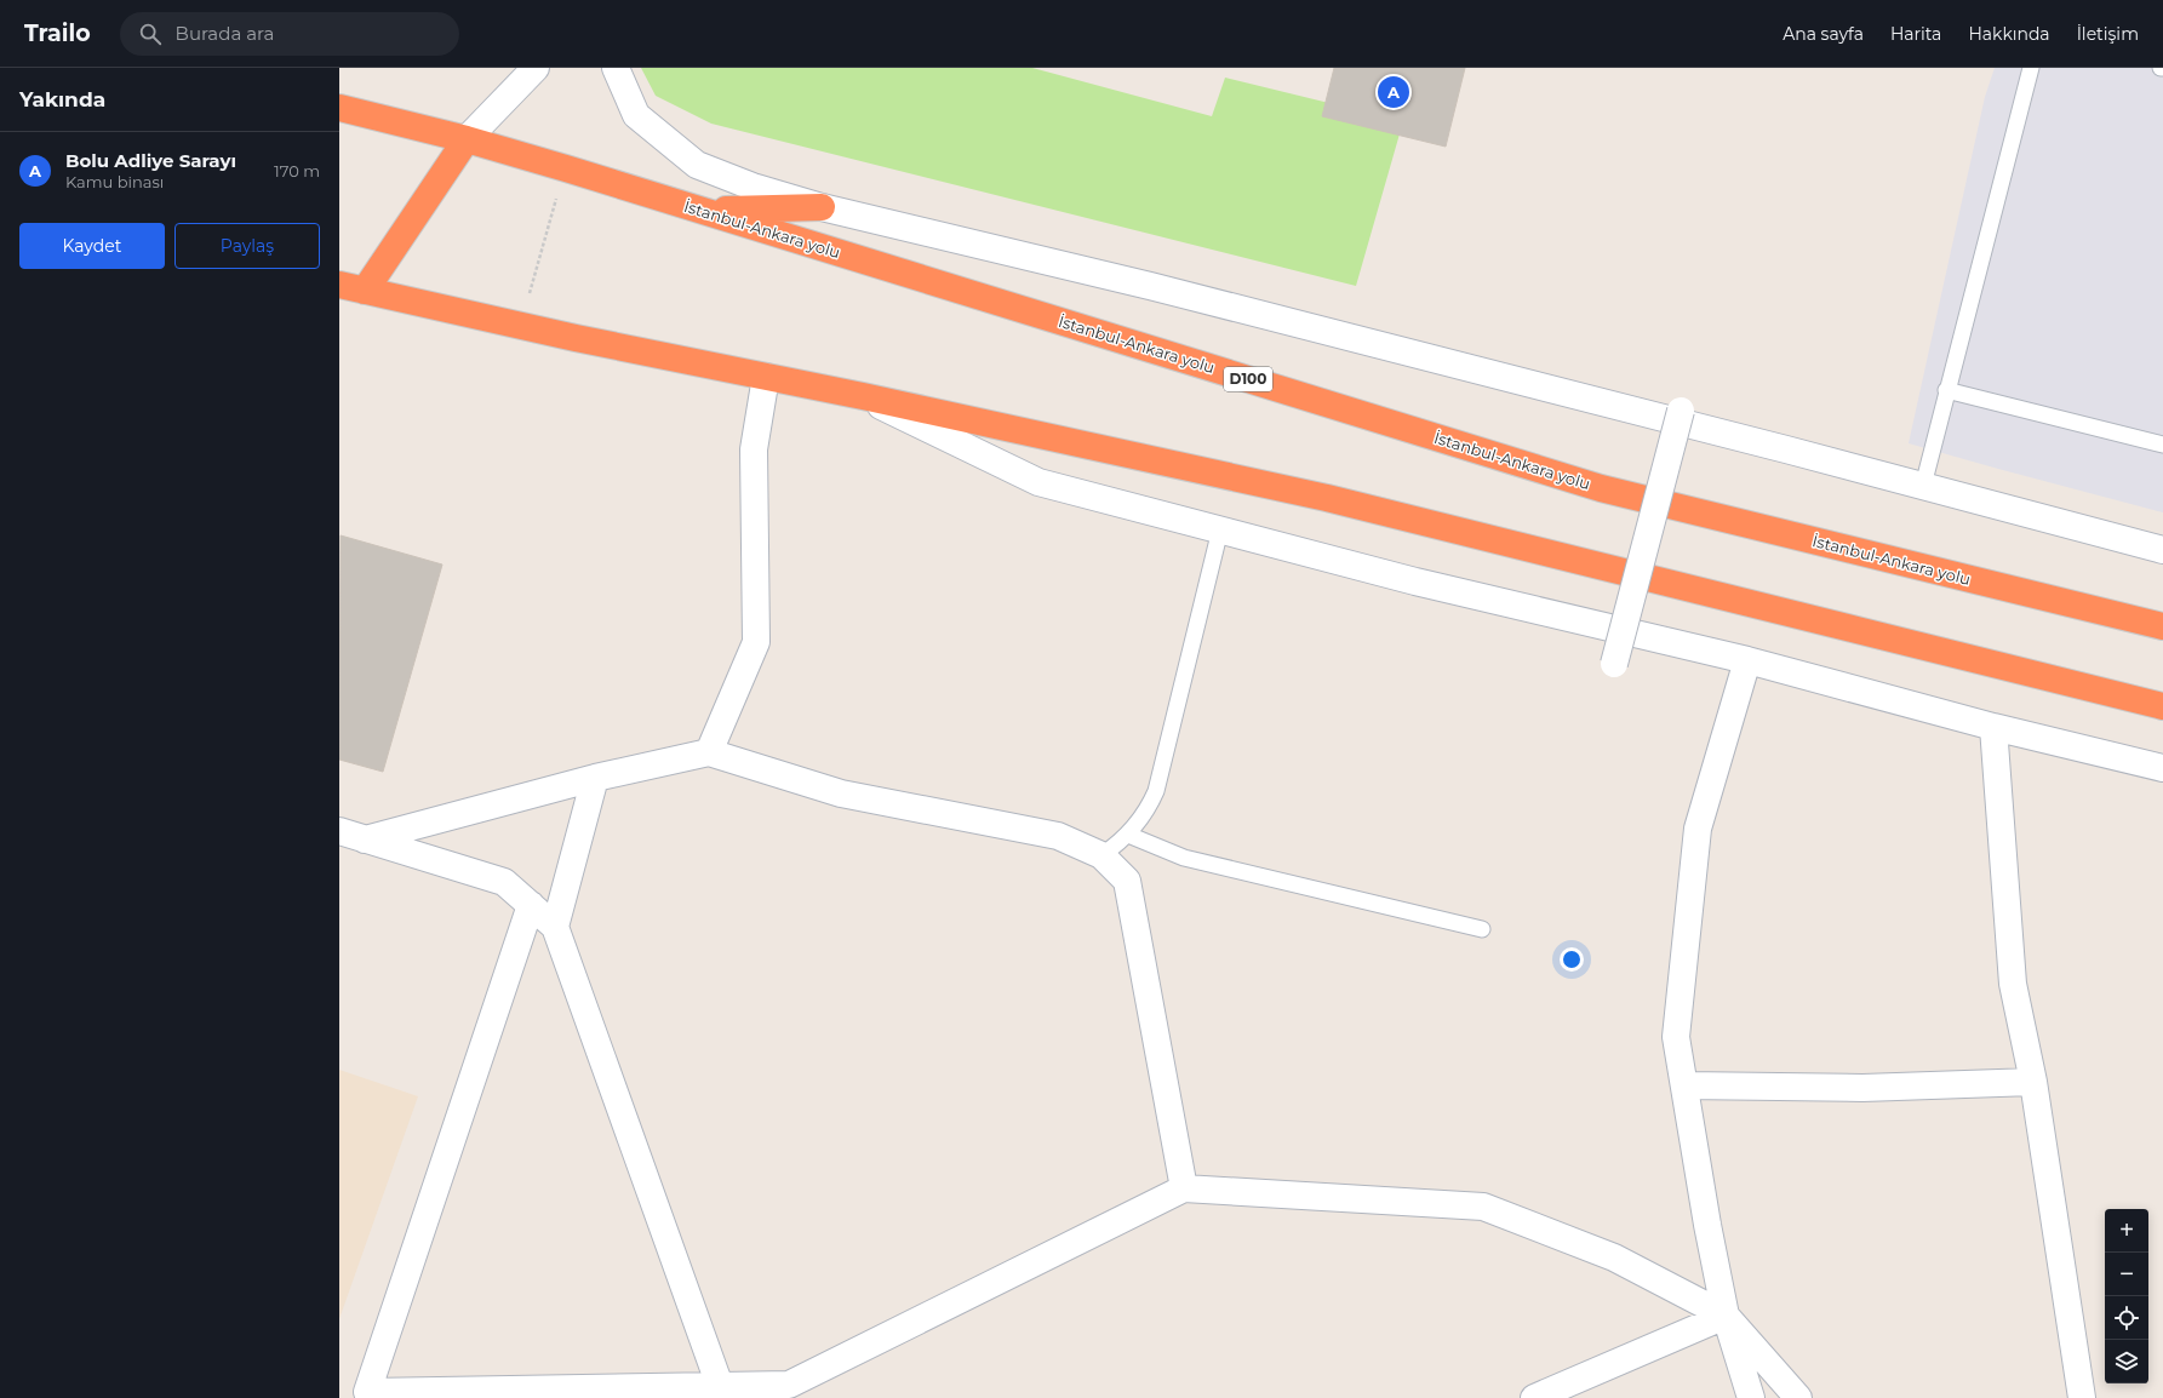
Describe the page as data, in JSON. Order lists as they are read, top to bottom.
{
  "streets": {
    "highway": ["İstanbul-Ankara yolu", "D100"]
  },
  "page": {
    "header": "Trailo",
    "search": "Burada ara",
    "nav": [
      "Ana sayfa",
      "Harita",
      "Hakkında",
      "İletişim"
    ],
    "heading": "Yakında",
    "pins": "A",
    "list": [
      {
        "mark": "A",
        "name": "Bolu Adliye Sarayı",
        "note": "Kamu binası",
        "value": "170 m"
      }
    ],
    "buttons": ["Kaydet", "Paylaş"],
    "map_buttons": ["+", "−"]
  }
}
